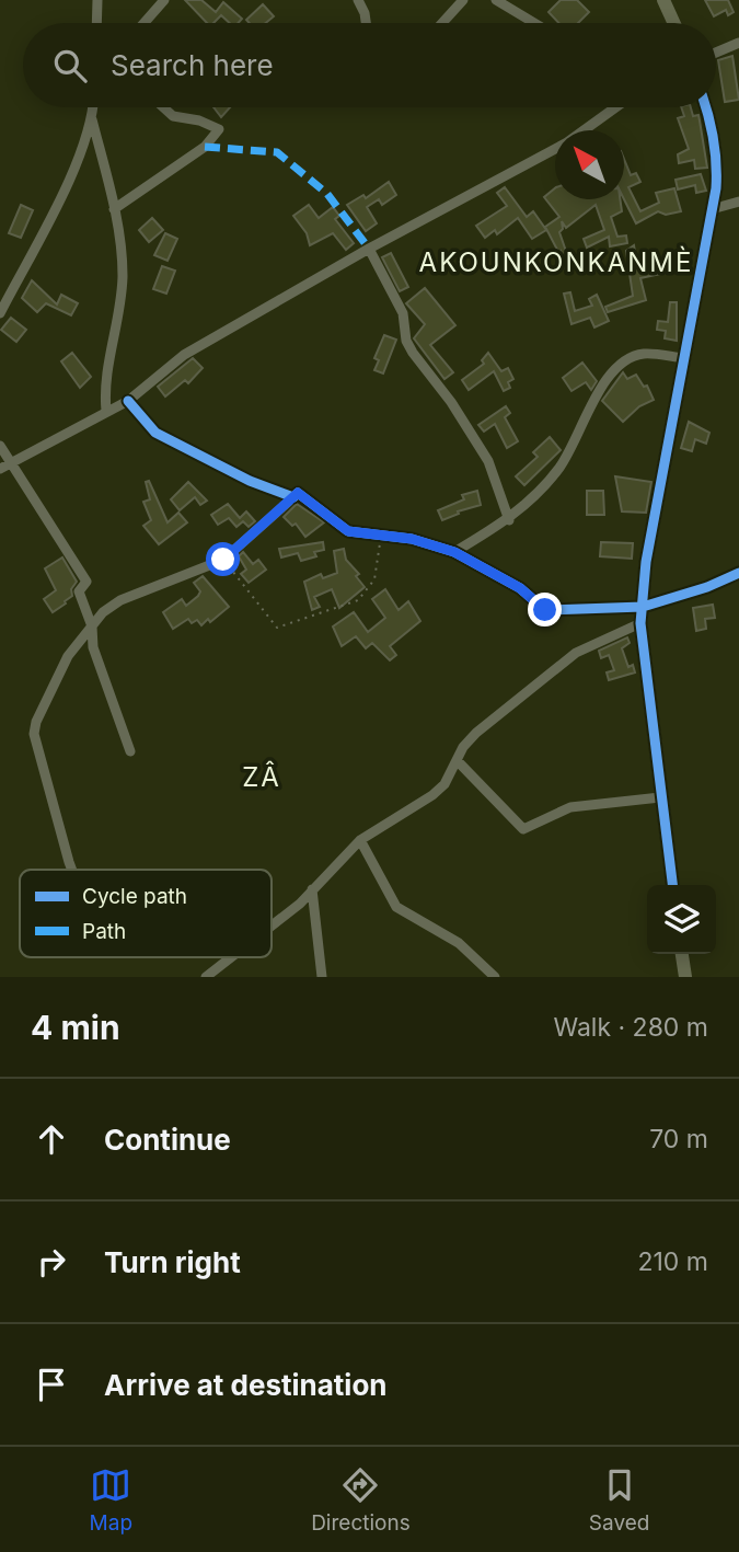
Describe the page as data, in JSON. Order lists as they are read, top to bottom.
{
  "districts": ["AKOUNKONKANMÈ", "ZÂ"],
  "legend": ["Cycle path", "Path"],
  "north": "top left",
  "page": {
    "search": "Search here",
    "heading": ["4 min", "Walk · 280 m"],
    "list": [
      ["Continue", "70 m"],
      ["Turn right", "210 m"],
      "Arrive at destination"
    ],
    "nav": ["Map", "Directions", "Saved"]
  }
}
